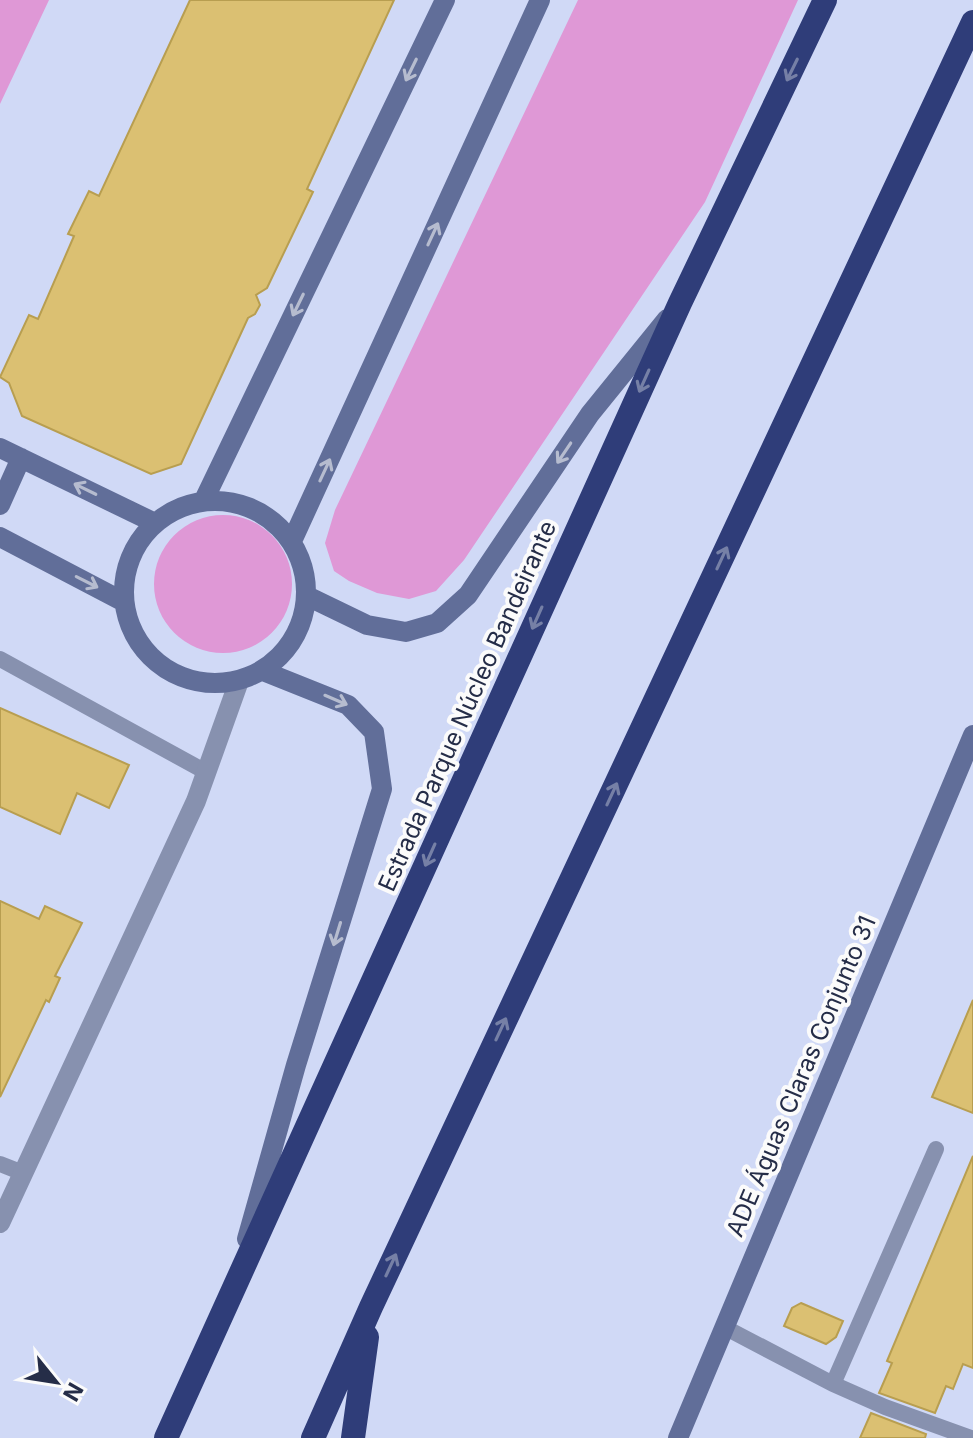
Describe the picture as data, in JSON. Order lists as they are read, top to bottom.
{
  "streets": {
    "highway": ["Estrada Parque Núcleo Bandeirante"],
    "street": ["ADE Águas Claras Conjunto 31"]
  },
  "north": "bottom right"
}
